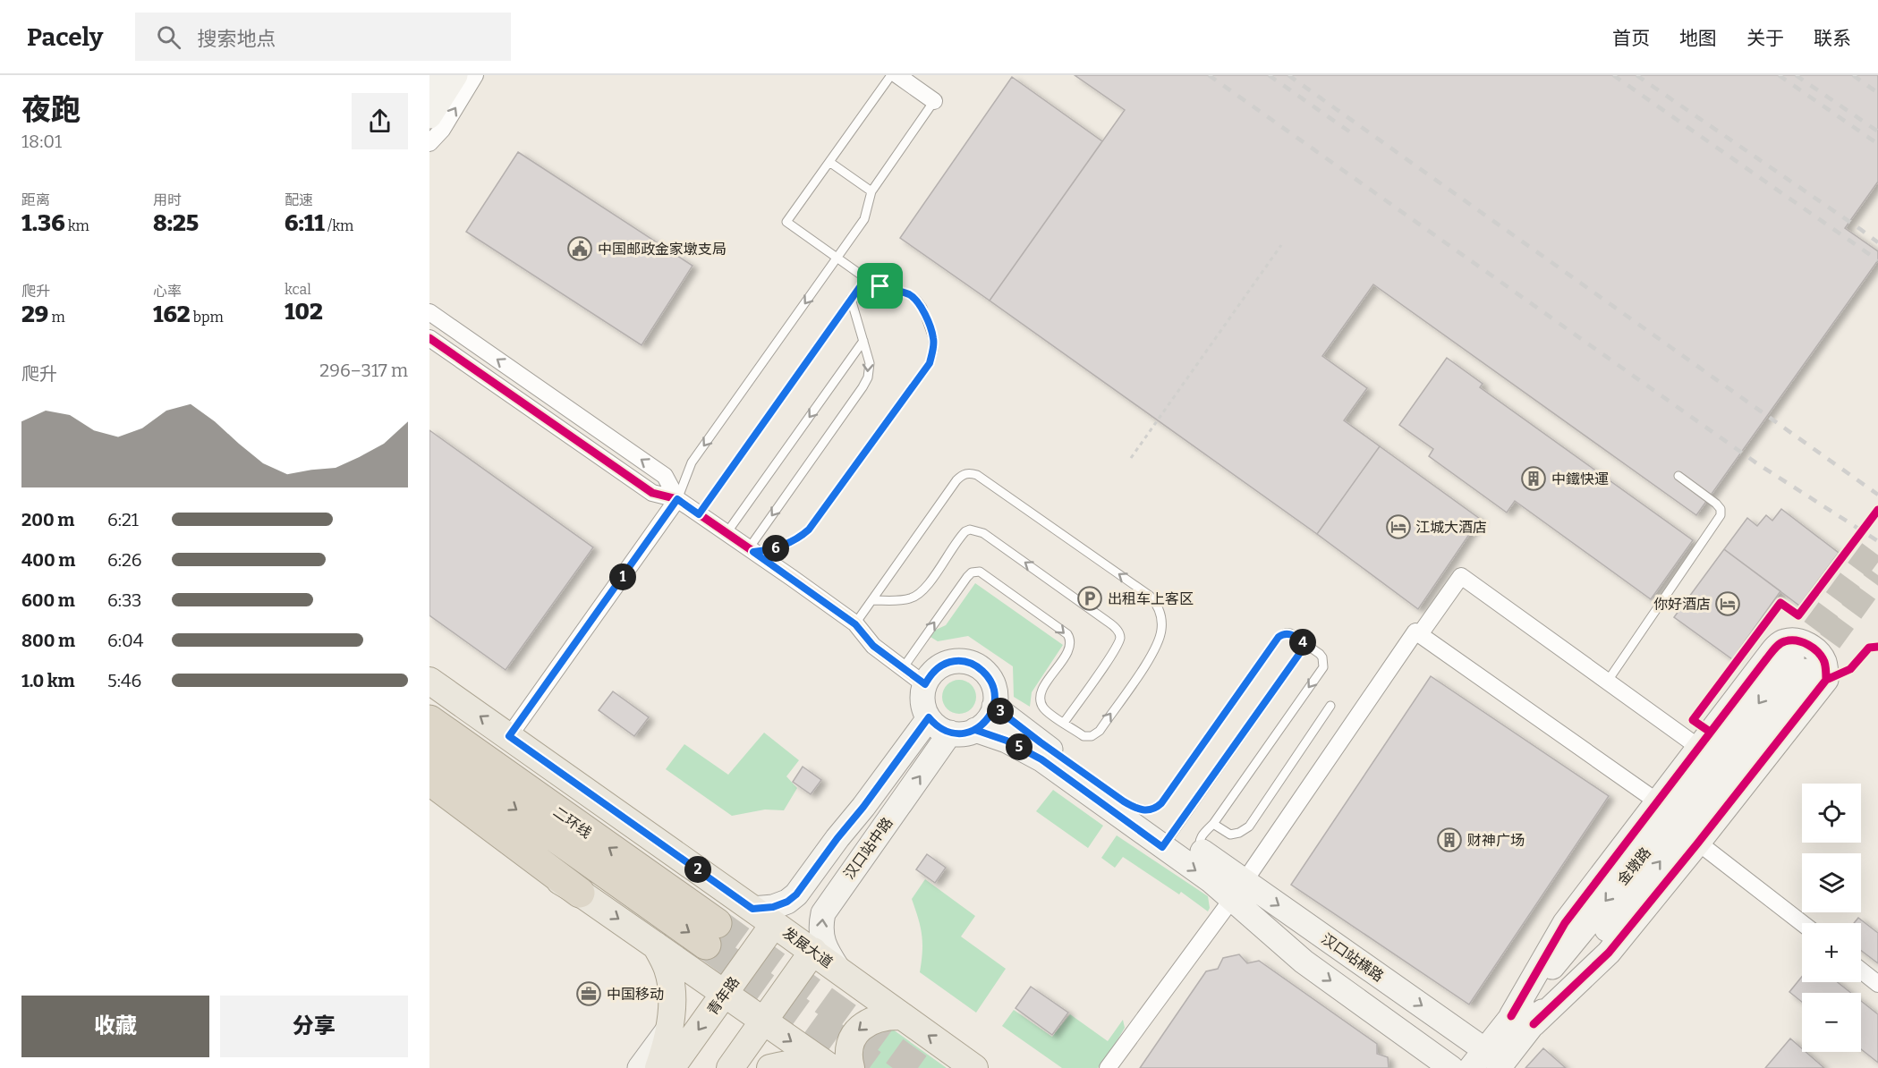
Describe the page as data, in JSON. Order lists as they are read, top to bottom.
{
  "streets": {
    "highway": ["二环线"],
    "main road": [
      "汉口站中路",
      "金墩路",
      "发展大道",
      "汉口站横路",
      "青年路"
    ]
  },
  "crossings": [
    ["汉口站中路", "发展大道"],
    ["金墩路", "汉口站横路"],
    ["发展大道", "青年路"]
  ],
  "places": {
    "public building": ["中国邮政金家墩支局"],
    "building": ["中鐵快運", "财神广场"],
    "hotel": ["江城大酒店", "你好酒店"],
    "parking": ["出租车上客区"],
    "office": ["中国移动"]
  },
  "page": {
    "header": "Pacely",
    "search": "搜索地点",
    "nav": [
      "首页",
      "地图",
      "关于",
      "联系"
    ],
    "heading": ["夜跑", "18:01"],
    "stats": [
      ["距离", "1.36 km"],
      ["用时", "8:25"],
      ["配速", "6:11 /km"],
      ["爬升", "29 m"],
      ["心率", "162 bpm"],
      ["kcal", "102"]
    ],
    "chart": ["爬升", "296–317 m"],
    "list": [
      {
        "name": "200 m",
        "note": "6:21"
      },
      {
        "name": "400 m",
        "note": "6:26"
      },
      {
        "name": "600 m",
        "note": "6:33"
      },
      {
        "name": "800 m",
        "note": "6:04"
      },
      {
        "name": "1.0 km",
        "note": "5:46"
      }
    ],
    "pins": [
      "6",
      "1",
      "4",
      "3",
      "5",
      "2"
    ],
    "map_buttons": ["+", "−"],
    "buttons": ["收藏", "分享"]
  }
}
